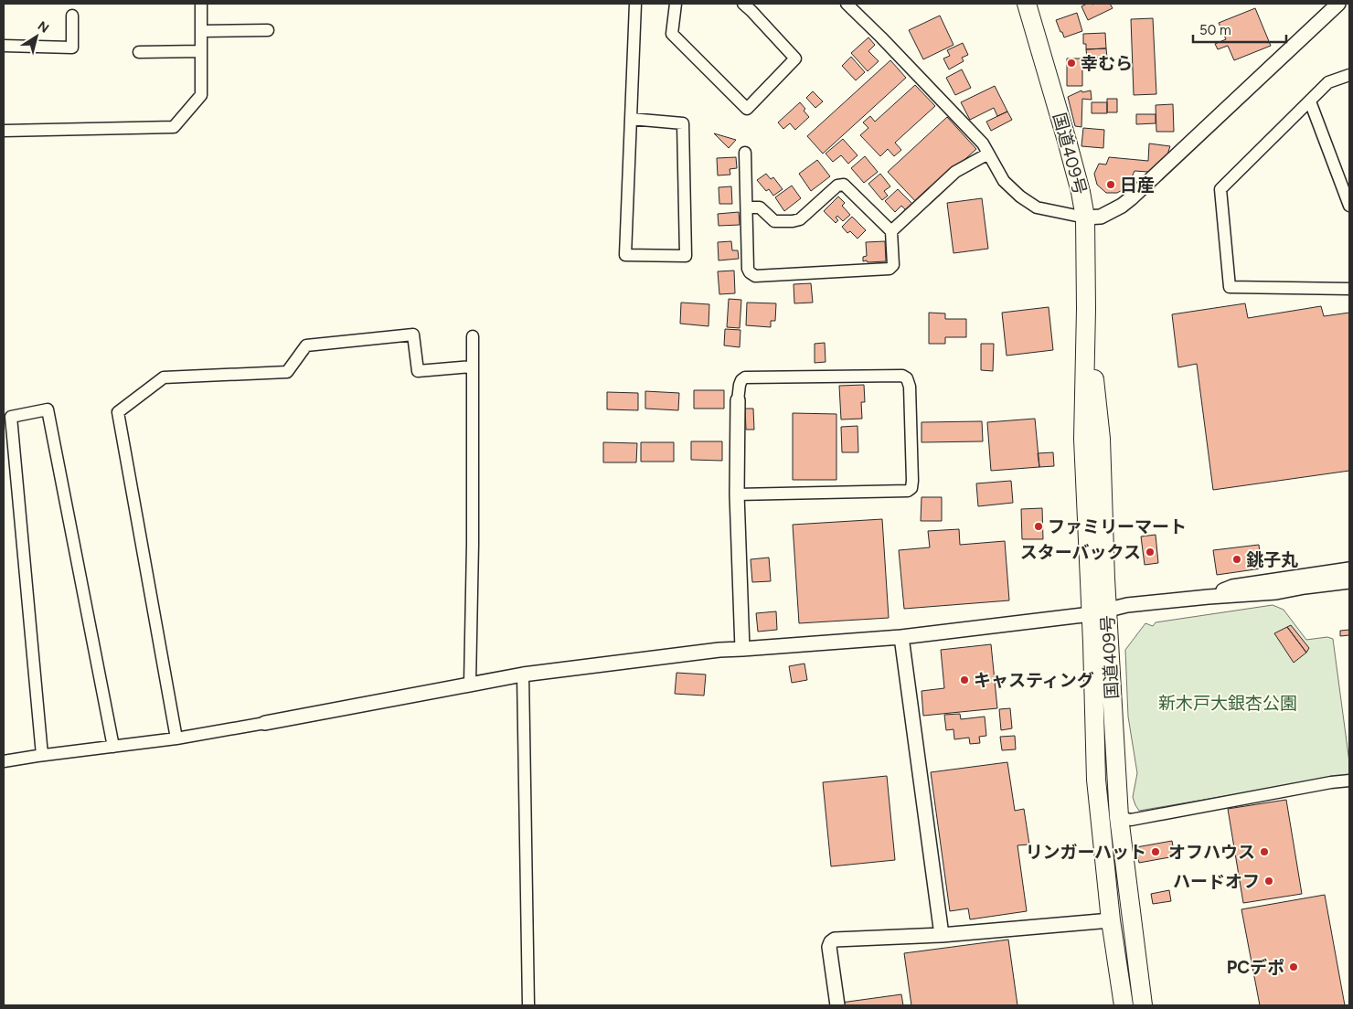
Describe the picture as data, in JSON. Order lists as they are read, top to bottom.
{
  "streets": {
    "highway": ["国道409号"]
  },
  "parks": ["新木戸大銀杏公園"],
  "places": [
    "幸むら",
    "日産",
    "ファミリーマート",
    "スターバックス",
    "銚子丸",
    "キャスティング",
    "リンガーハット",
    "オフハウス",
    "ハードオフ",
    "PCデポ"
  ],
  "scale_bar": "50 m",
  "north": "top right"
}
